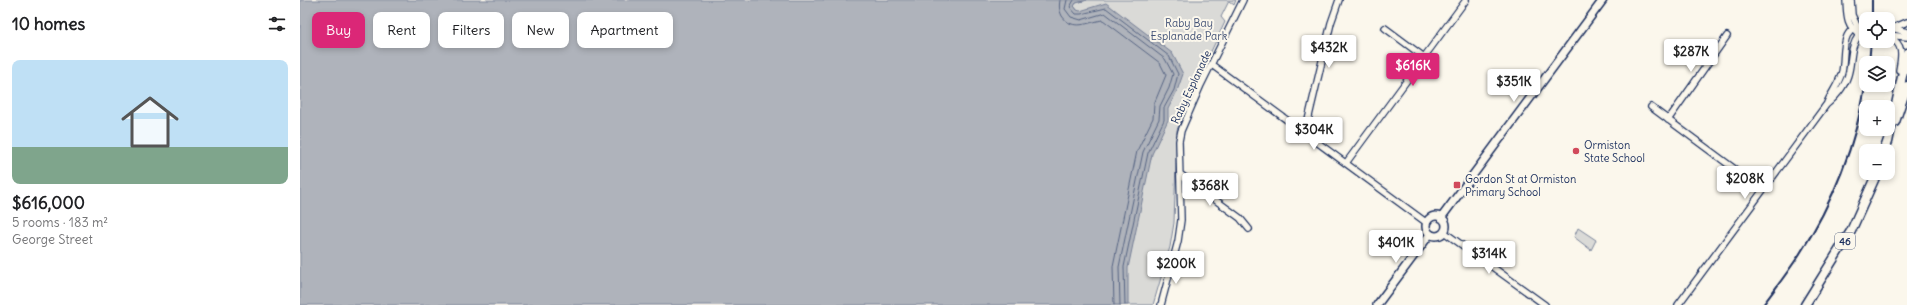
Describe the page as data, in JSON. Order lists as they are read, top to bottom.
{
  "streets": {
    "main road": ["46"],
    "street": ["Raby Esplanade"]
  },
  "parks": ["Raby Bay Esplanade Park"],
  "places": {
    "other": ["Ormiston State School"],
    "transit": ["Gordon St at Ormiston Primary School"]
  },
  "page": {
    "heading": "10 homes",
    "map_buttons": ["+", "−"],
    "chip": [
      "Buy",
      "Rent",
      "Filters",
      "New",
      "Apartment"
    ],
    "price": [
      "$432K",
      "$287K",
      "$616K",
      "$351K",
      "$304K",
      "$208K",
      "$368K",
      "$401K",
      "$314K",
      "$200K"
    ],
    "list": [
      {
        "name": "$616,000",
        "note": "5 rooms · 183 m² · George Street"
      }
    ]
  }
}
